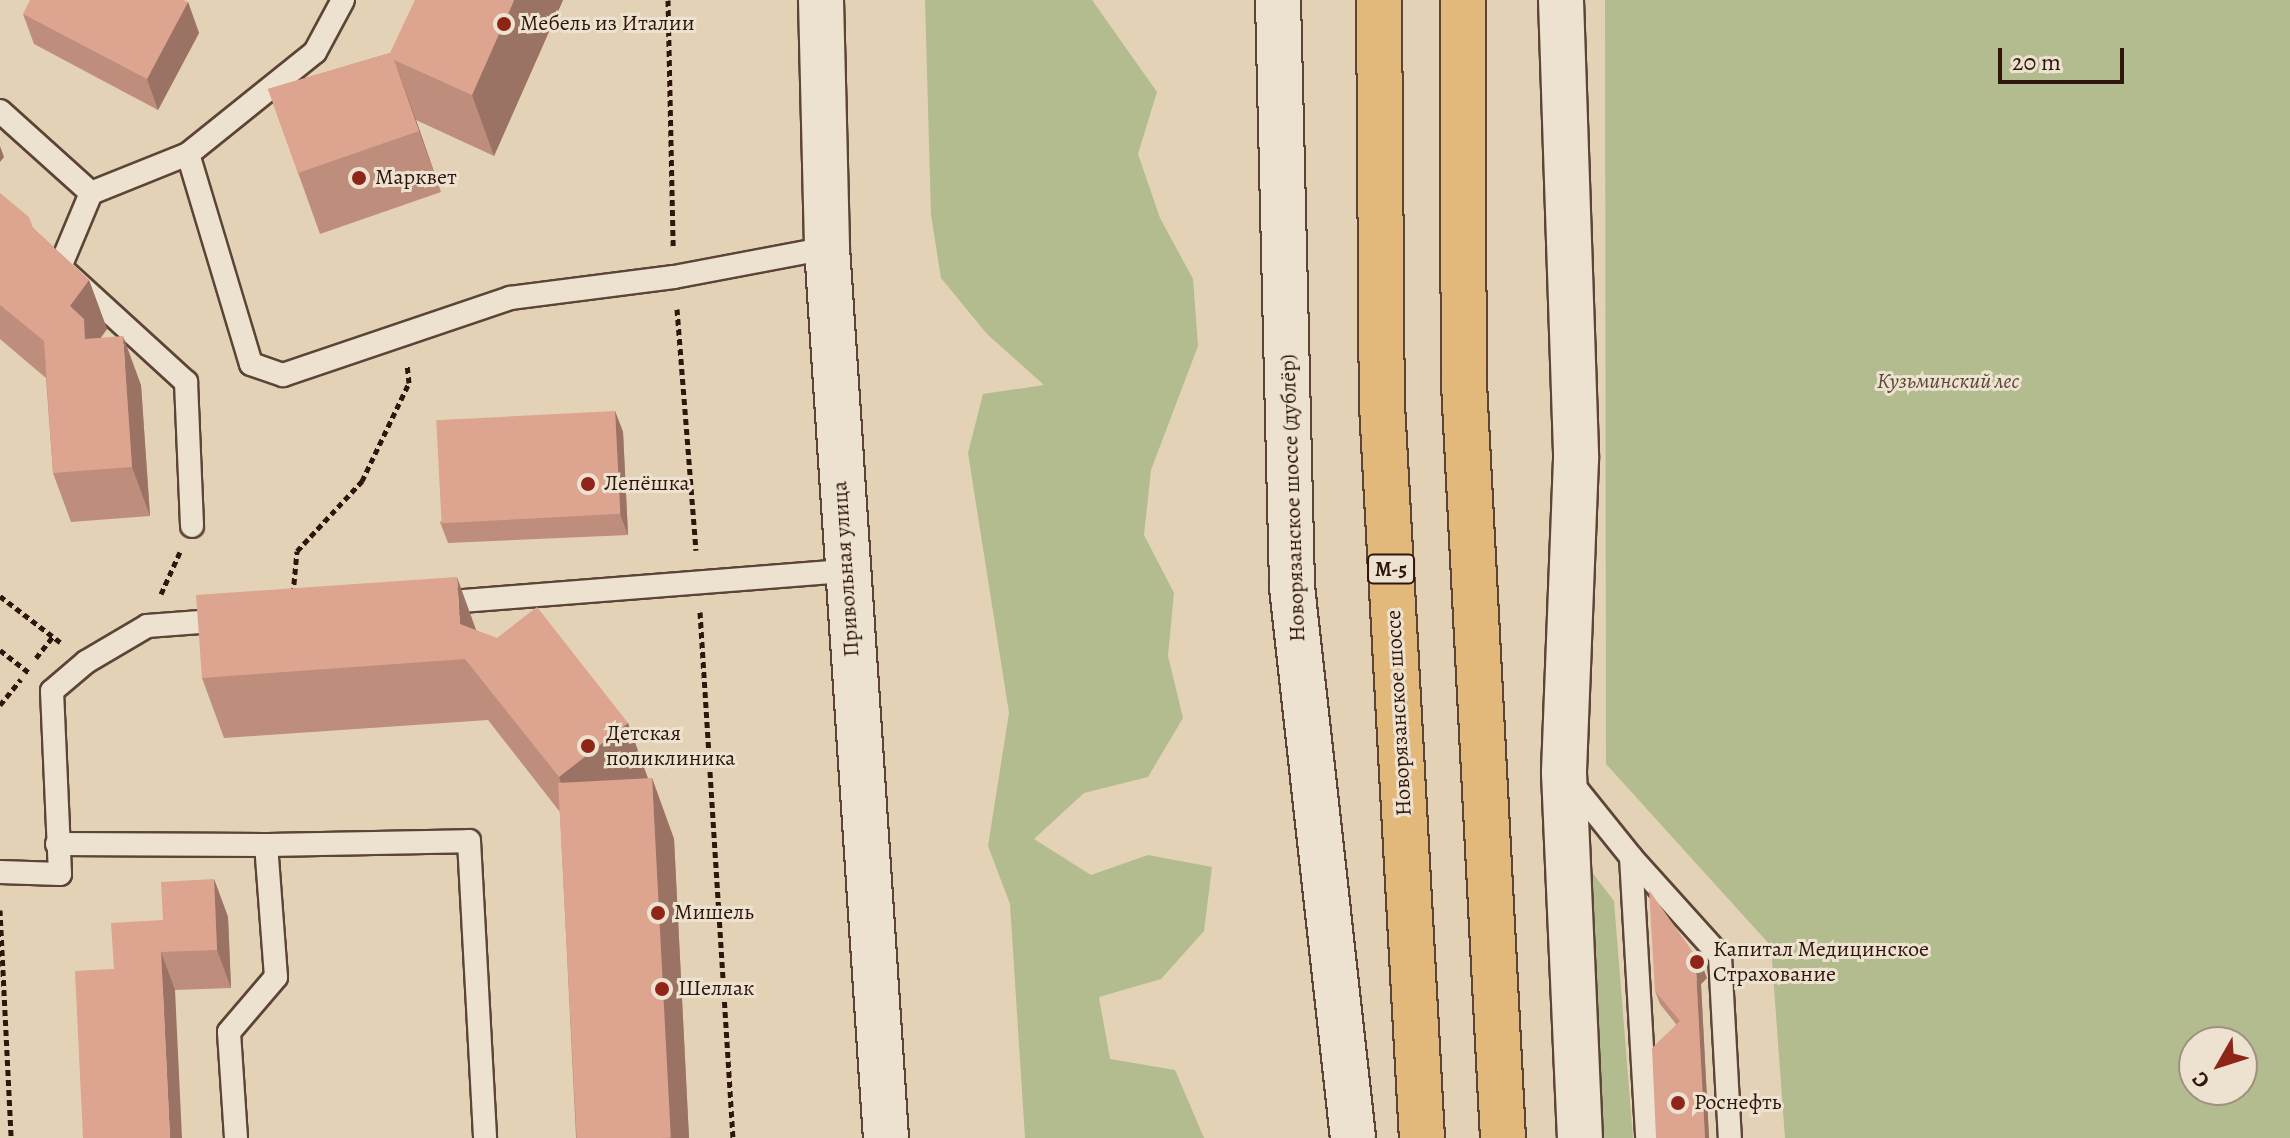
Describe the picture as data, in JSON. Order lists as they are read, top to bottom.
{
  "streets": {
    "highway": ["М-5", "Новорязанское шоссе"],
    "main road": ["Новорязанское шоссе (дублёр)", "Привольная улица"]
  },
  "parks": ["Кузьминский лес"],
  "places": [
    "Мебель из Италии",
    "Марквет",
    "Лепёшка",
    "Детская поликлиника",
    "Мишель",
    "Капитал Медицинское Страхование",
    "Шеллак",
    "Роснефть"
  ],
  "scale_bar": "20 m",
  "north": "bottom left"
}
